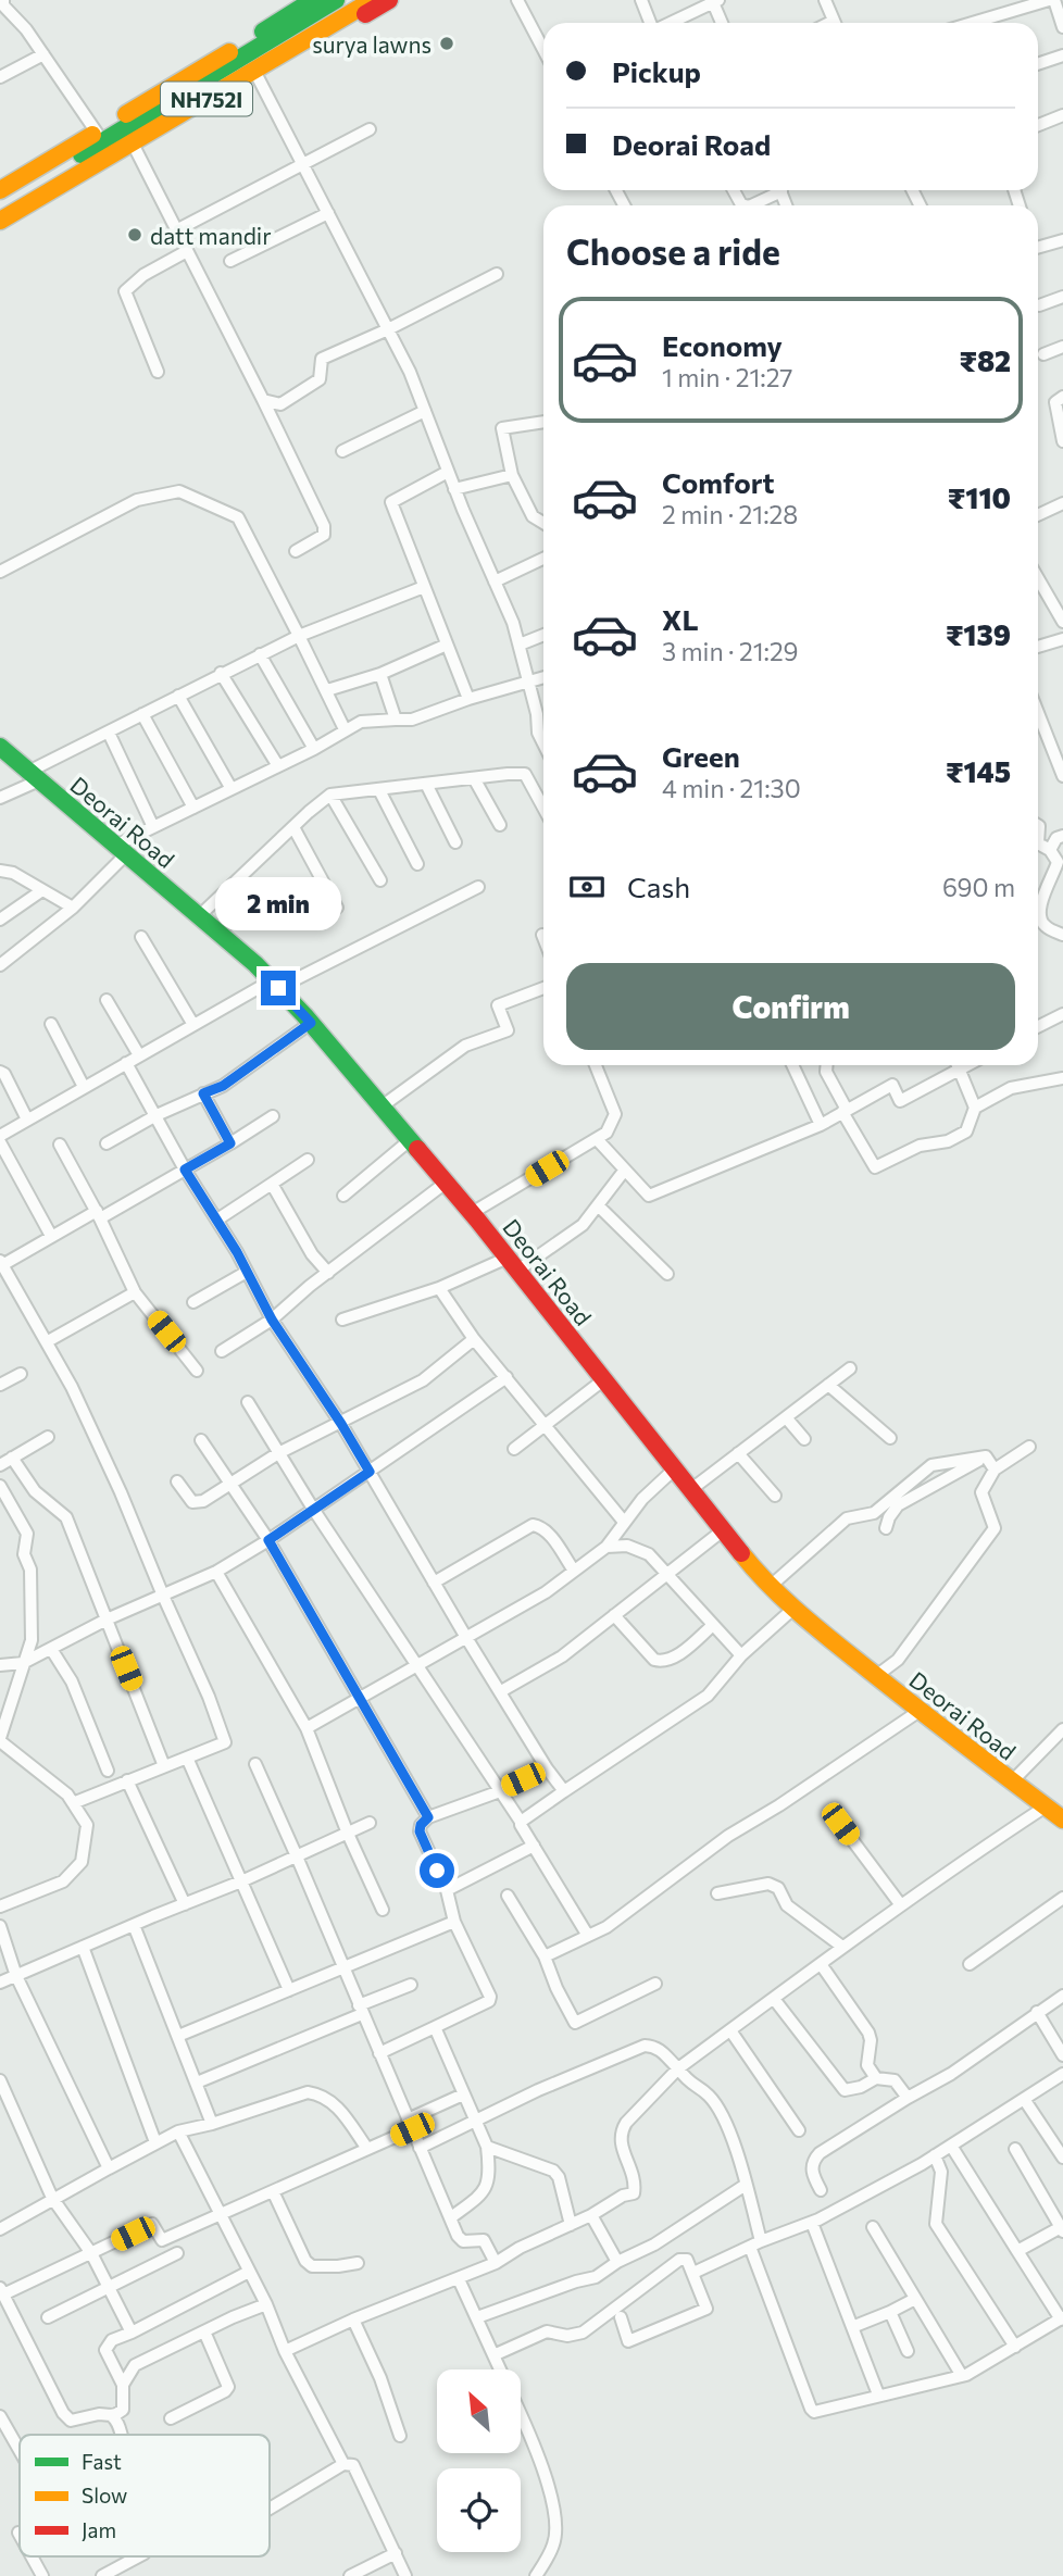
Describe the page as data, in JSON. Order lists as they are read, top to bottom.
{
  "streets": {
    "main road": ["NH752I", "Deorai Road"]
  },
  "places": ["surya lawns", "datt mandir"],
  "legend": ["Fast", "Slow", "Jam"],
  "north": "top left",
  "page": {
    "banner": ["Pickup", "Deorai Road"],
    "heading": "Choose a ride",
    "list": [
      {
        "name": "Economy",
        "note": "1 min · 21:27",
        "value": "₹82"
      },
      {
        "name": "Comfort",
        "note": "2 min · 21:28",
        "value": "₹110"
      },
      {
        "name": "XL",
        "note": "3 min · 21:29",
        "value": "₹139"
      },
      {
        "name": "Green",
        "note": "4 min · 21:30",
        "value": "₹145"
      }
    ],
    "pay": ["Cash", "690 m"],
    "bubble": "2 min",
    "buttons": "Confirm"
  }
}
